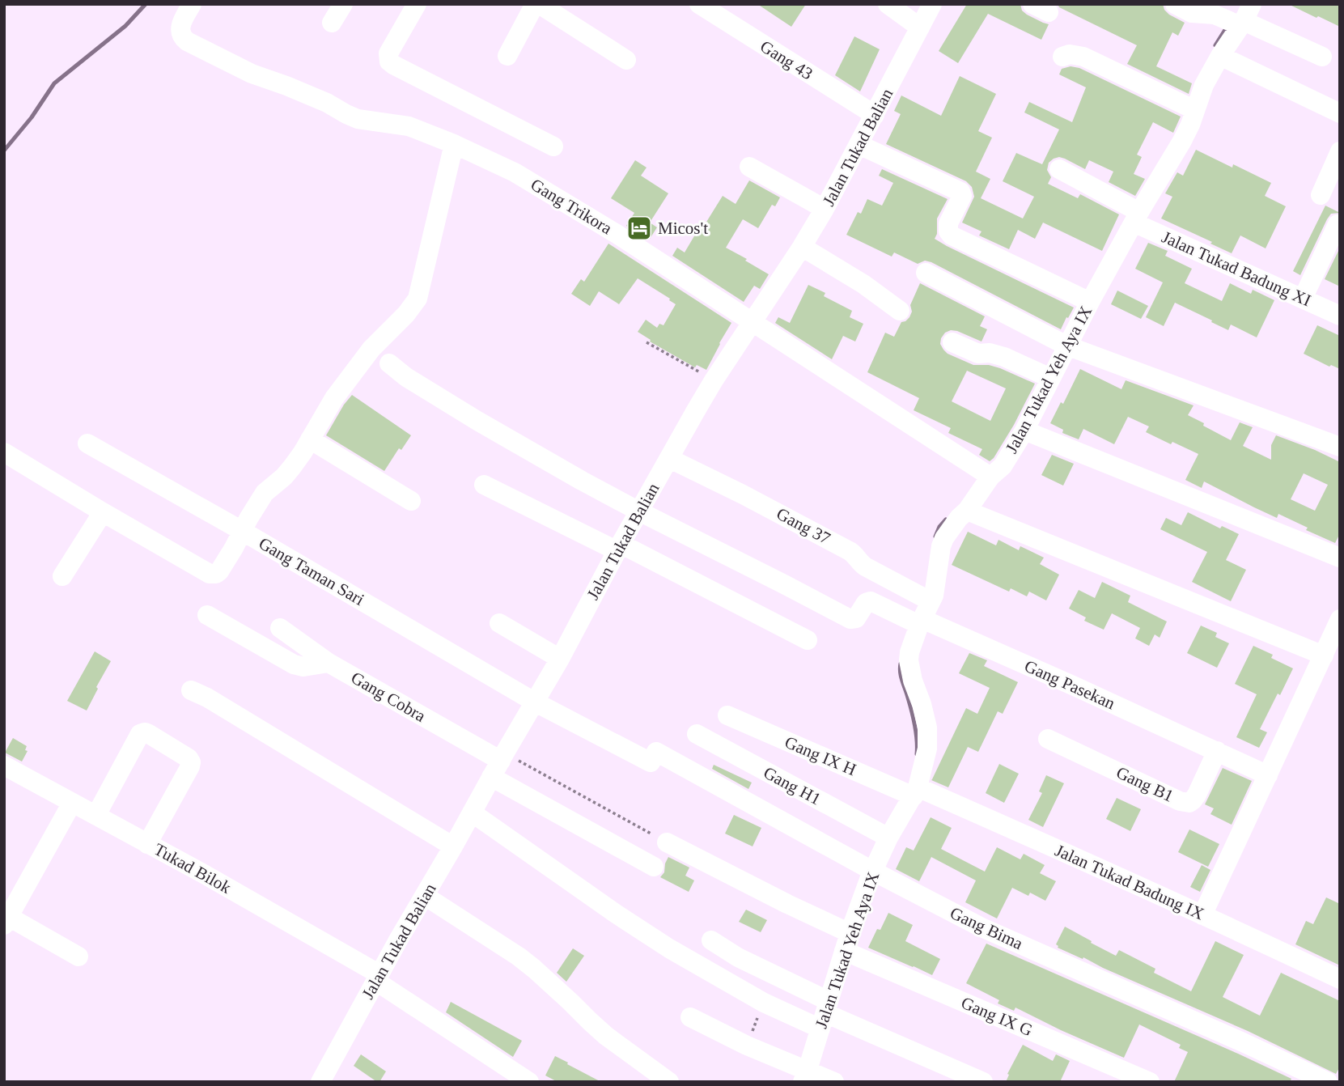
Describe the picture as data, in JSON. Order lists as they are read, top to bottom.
{
  "streets": {
    "street": [
      "Gang 43",
      "Jalan Tukad Balian",
      "Gang Trikora",
      "Jalan Tukad Badung XI",
      "Jalan Tukad Yeh Aya IX",
      "Gang 37",
      "Gang Taman Sari",
      "Gang Pasekan",
      "Gang Cobra",
      "Gang IX H",
      "Gang B1",
      "Gang H1",
      "Tukad Bilok",
      "Jalan Tukad Badung IX",
      "Gang Bima",
      "Gang IX G"
    ]
  },
  "crossings": [
    ["Gang 43", "Jalan Tukad Balian"],
    ["Jalan Tukad Balian", "Gang Trikora"],
    ["Jalan Tukad Balian", "Gang 37"],
    ["Jalan Tukad Balian", "Gang Taman Sari"],
    ["Jalan Tukad Balian", "Gang Cobra"],
    ["Jalan Tukad Balian", "Tukad Bilok"],
    ["Gang Trikora", "Jalan Tukad Yeh Aya IX"],
    ["Jalan Tukad Badung XI", "Jalan Tukad Yeh Aya IX"],
    ["Jalan Tukad Yeh Aya IX", "Gang 37"],
    ["Jalan Tukad Yeh Aya IX", "Gang Pasekan"],
    ["Jalan Tukad Yeh Aya IX", "Gang IX H"],
    ["Jalan Tukad Yeh Aya IX", "Gang H1"],
    ["Jalan Tukad Yeh Aya IX", "Jalan Tukad Badung IX"],
    ["Jalan Tukad Yeh Aya IX", "Gang Bima"],
    ["Jalan Tukad Yeh Aya IX", "Gang IX G"],
    ["Gang 37", "Gang Pasekan"],
    ["Gang Taman Sari", "Gang Bima"],
    ["Gang Pasekan", "Gang B1"],
    ["Gang IX H", "Jalan Tukad Badung IX"]
  ],
  "places": {
    "hotel": ["Micos't"]
  }
}
